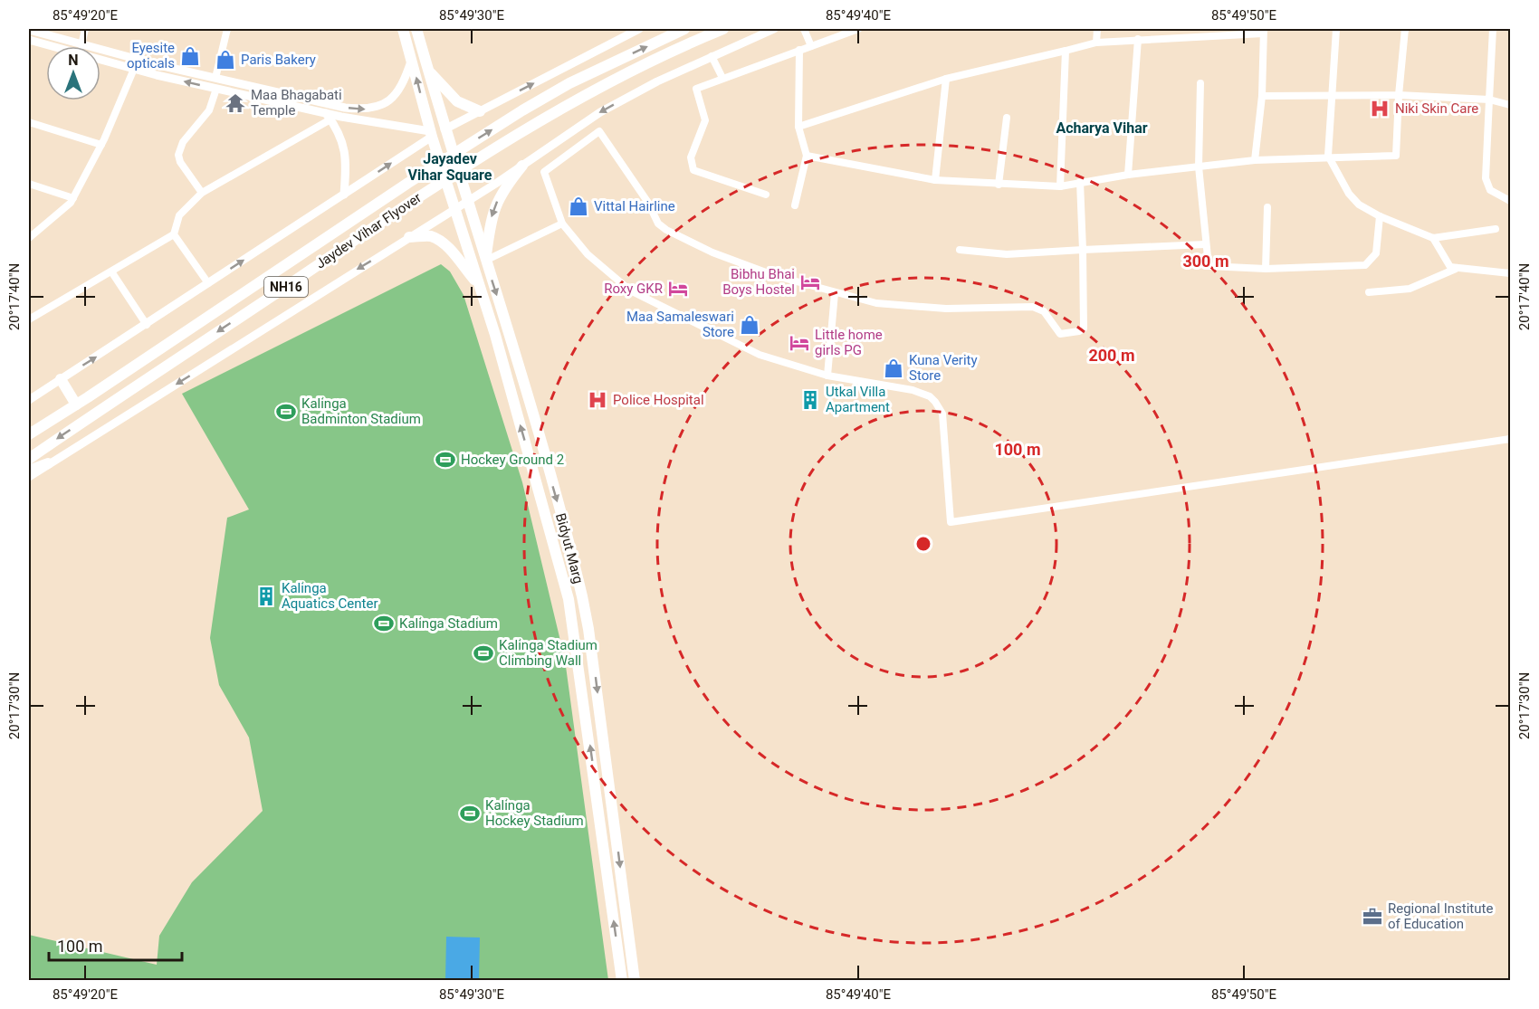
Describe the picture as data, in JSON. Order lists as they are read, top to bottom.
{
  "streets": {
    "main road": ["Jaydev Vihar Flyover", "NH16", "Bidyut Marg"]
  },
  "districts": ["Acharya Vihar", "Jayadev Vihar Square"],
  "places": {
    "shop": [
      "Eyesite opticals",
      "Paris Bakery",
      "Vittal Hairline",
      "Maa Samaleswari Store",
      "Kuna Verity Store"
    ],
    "temple": ["Maa Bhagabati Temple"],
    "hospital": ["Niki Skin Care", "Police Hospital"],
    "hotel": ["Bibhu Bhai Boys Hostel", "Roxy GKR", "Little home girls PG"],
    "building": ["Utkal Villa Apartment", "Kalinga Aquatics Center"],
    "sports": [
      "Kalinga Badminton Stadium",
      "Hockey Ground 2",
      "Kalinga Stadium",
      "Kalinga Stadium Climbing Wall",
      "Kalinga Hockey Stadium"
    ],
    "office": ["Regional Institute of Education"]
  },
  "scale_bar": "100 m",
  "north": "top",
  "coordinates": [
    "85°49'20\"E",
    "85°49'30\"E",
    "85°49'40\"E",
    "85°49'50\"E",
    "20°17'40\"N",
    "20°17'30\"N"
  ],
  "rings": ["300 m", "200 m", "100 m"]
}
